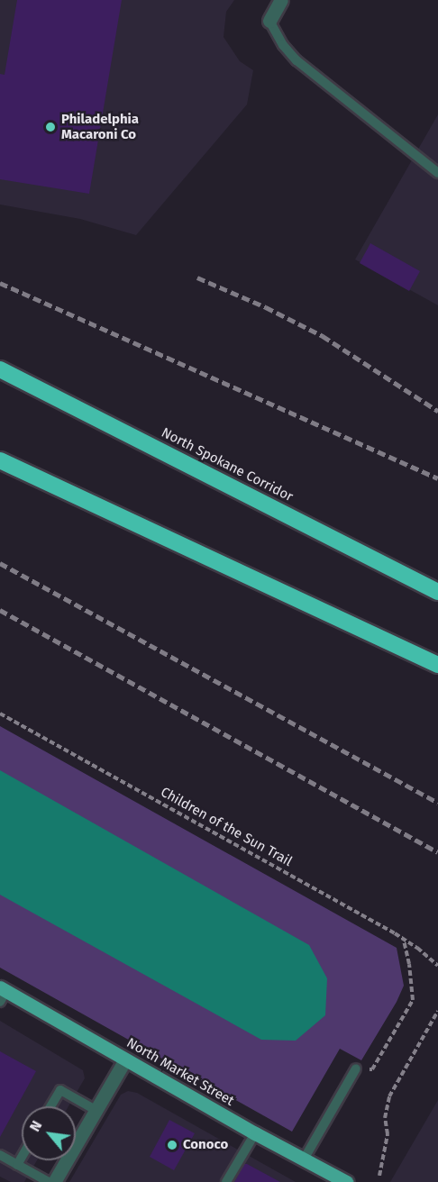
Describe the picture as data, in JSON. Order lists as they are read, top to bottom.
{
  "streets": {
    "highway": ["North Spokane Corridor"],
    "main road": ["North Market Street"],
    "path": ["Children of the Sun Trail"]
  },
  "places": ["Philadelphia Macaroni Co", "Conoco"],
  "north": "top left"
}
